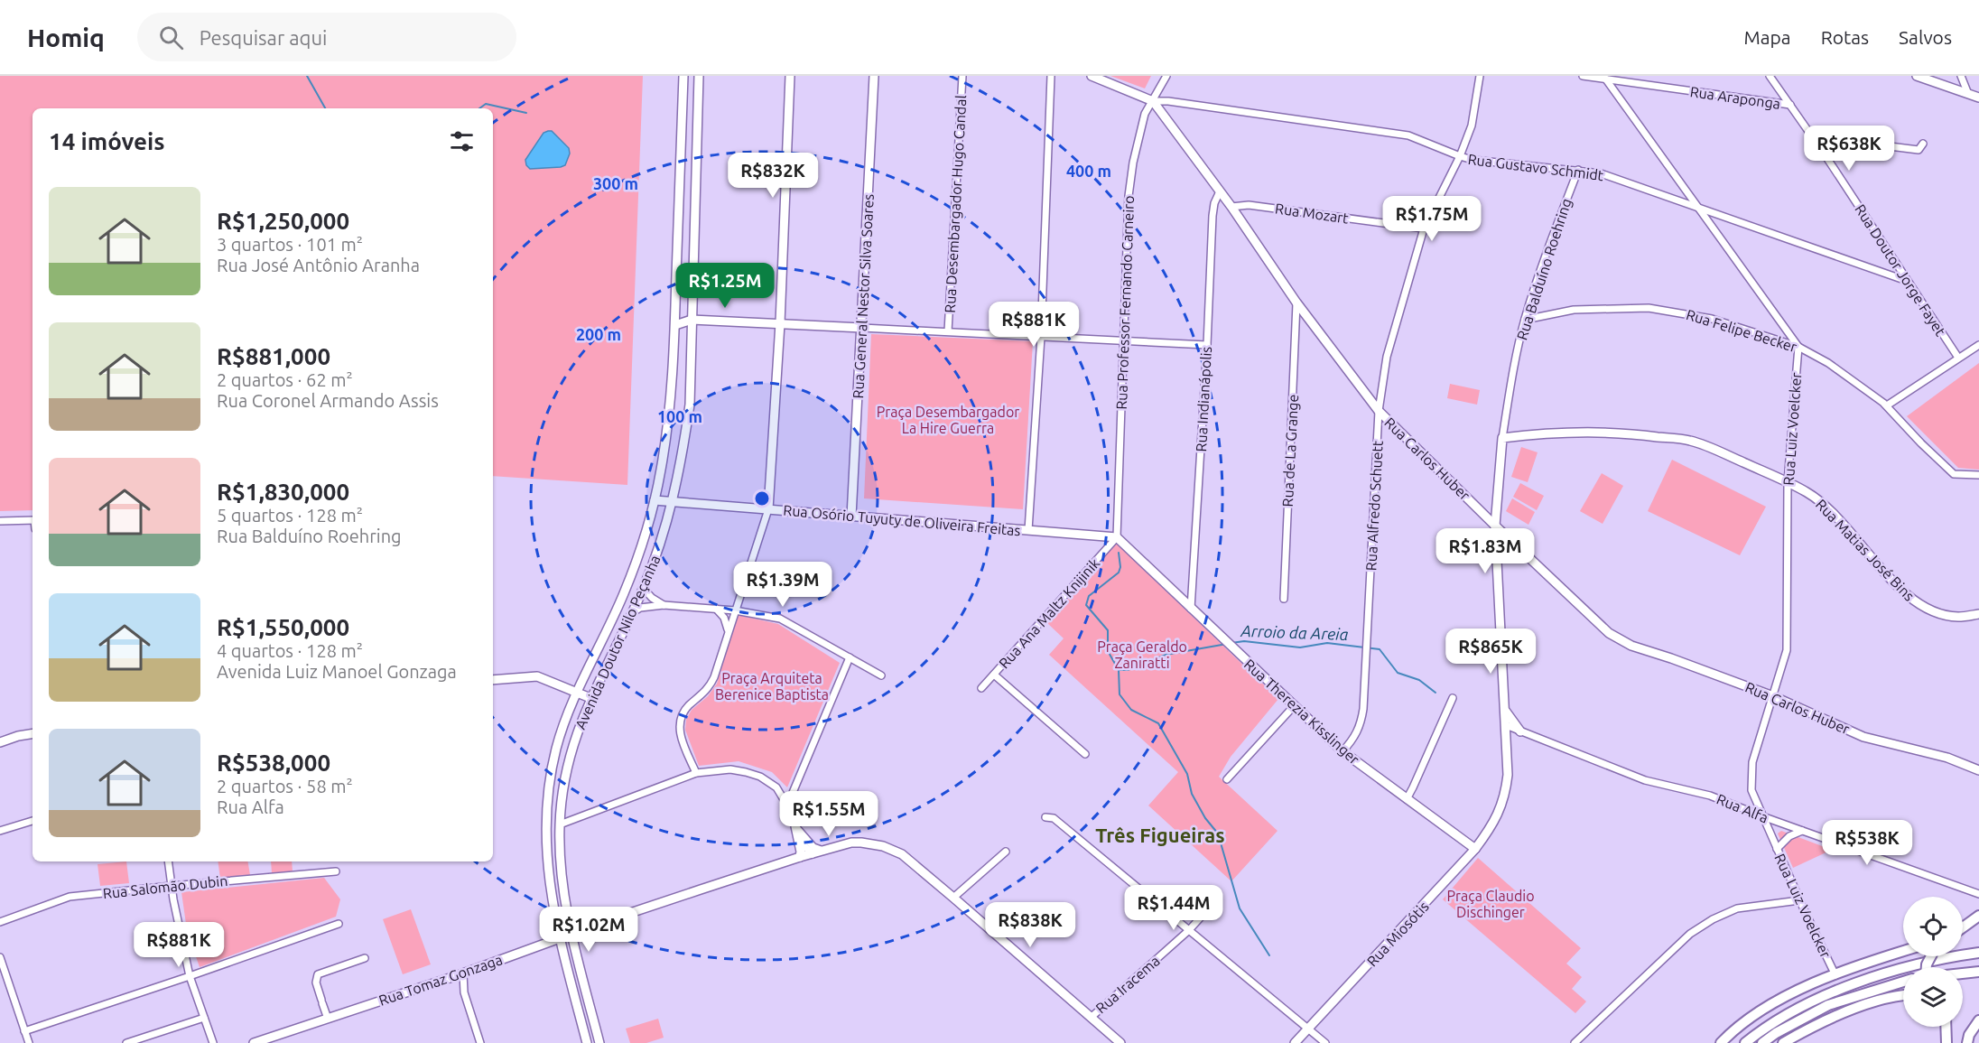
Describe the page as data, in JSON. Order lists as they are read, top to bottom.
{
  "streets": {
    "street": [
      "Rua Araponga",
      "Rua Gustavo Schmidt",
      "Rua Desembargador Hugo Candal",
      "Rua Mozart",
      "Rua Balduíno Roehring",
      "Rua Doutor Jorge Fayet",
      "Rua General Nestor Silva Soares",
      "Rua Professor Fernando Carneiro",
      "Rua Felipe Becker",
      "Rua Indianápolis",
      "Rua Luiz Voelcker",
      "Rua de La Grange",
      "Rua Carlos Huber",
      "Rua Alfredo Schuett",
      "Rua Osório Tuyuty de Oliveira Freitas",
      "Rua Matias José Bins",
      "Rua Ana Maltz Knijinik",
      "Avenida Doutor Nilo Peçanha",
      "Rua Therezia Kisslinger",
      "Rua Alfa",
      "Rua Salomão Dubin",
      "Rua Miosótis",
      "Rua Tomaz Gonzaga",
      "Rua Iracema"
    ]
  },
  "crossings": [
    ["Rua Araponga", "Rua Doutor Jorge Fayet"],
    ["Rua Gustavo Schmidt", "Rua Balduíno Roehring"],
    ["Rua Gustavo Schmidt", "Rua Doutor Jorge Fayet"],
    ["Rua Gustavo Schmidt", "Rua Professor Fernando Carneiro"],
    ["Rua Gustavo Schmidt", "Rua Carlos Huber"],
    ["Rua Gustavo Schmidt", "Rua Alfredo Schuett"],
    ["Rua Mozart", "Rua Carlos Huber"],
    ["Rua Mozart", "Rua Alfredo Schuett"],
    ["Rua Balduíno Roehring", "Rua Felipe Becker"],
    ["Rua Balduíno Roehring", "Rua Carlos Huber"],
    ["Rua Balduíno Roehring", "Rua Matias José Bins"],
    ["Rua Balduíno Roehring", "Rua Alfa"],
    ["Rua Balduíno Roehring", "Rua Miosótis"],
    ["Rua General Nestor Silva Soares", "Rua Osório Tuyuty de Oliveira Freitas"],
    ["Rua Professor Fernando Carneiro", "Rua Carlos Huber"],
    ["Rua Professor Fernando Carneiro", "Rua Osório Tuyuty de Oliveira Freitas"],
    ["Rua Professor Fernando Carneiro", "Rua Ana Maltz Knijinik"],
    ["Rua Professor Fernando Carneiro", "Rua Therezia Kisslinger"],
    ["Rua Felipe Becker", "Rua Luiz Voelcker"],
    ["Rua Indianápolis", "Rua Carlos Huber"],
    ["Rua Indianápolis", "Rua Therezia Kisslinger"],
    ["Rua Luiz Voelcker", "Rua Carlos Huber"],
    ["Rua Luiz Voelcker", "Rua Matias José Bins"],
    ["Rua Luiz Voelcker", "Rua Alfa"],
    ["Rua de La Grange", "Rua Carlos Huber"],
    ["Rua Carlos Huber", "Rua Alfredo Schuett"],
    ["Rua Alfredo Schuett", "Rua Therezia Kisslinger"],
    ["Rua Osório Tuyuty de Oliveira Freitas", "Rua Ana Maltz Knijinik"],
    ["Rua Osório Tuyuty de Oliveira Freitas", "Avenida Doutor Nilo Peçanha"],
    ["Rua Osório Tuyuty de Oliveira Freitas", "Rua Therezia Kisslinger"],
    ["Rua Ana Maltz Knijinik", "Rua Therezia Kisslinger"],
    ["Avenida Doutor Nilo Peçanha", "Rua Tomaz Gonzaga"],
    ["Rua Therezia Kisslinger", "Rua Miosótis"],
    ["Rua Alfa", "Rua Miosótis"],
    ["Rua Tomaz Gonzaga", "Rua Iracema"]
  ],
  "districts": ["Três Figueiras"],
  "water": ["Arroio da Areia"],
  "parks": [
    "Praça Desembargador La Hire Guerra",
    "Praça Geraldo Zaniratti",
    "Praça Arquiteta Berenice Baptista",
    "Praça Claudio Dischinger"
  ],
  "page": {
    "header": "Homiq",
    "search": "Pesquisar aqui",
    "nav": ["Mapa", "Rotas", "Salvos"],
    "heading": "14 imóveis",
    "price": [
      "R$638K",
      "R$832K",
      "R$1.75M",
      "R$1.25M",
      "R$881K",
      "R$1.83M",
      "R$1.39M",
      "R$865K",
      "R$1.55M",
      "R$538K",
      "R$1.44M",
      "R$838K",
      "R$1.02M",
      "R$881K"
    ],
    "list": [
      {
        "name": "R$1,250,000",
        "note": "3 quartos · 101 m² · Rua José Antônio Aranha"
      },
      {
        "name": "R$881,000",
        "note": "2 quartos · 62 m² · Rua Coronel Armando Assis"
      },
      {
        "name": "R$1,830,000",
        "note": "5 quartos · 128 m² · Rua Balduíno Roehring"
      },
      {
        "name": "R$1,550,000",
        "note": "4 quartos · 128 m² · Avenida Luiz Manoel Gonzaga"
      },
      {
        "name": "R$538,000",
        "note": "2 quartos · 58 m² · Rua Alfa"
      }
    ]
  },
  "rings": [
    "400 m",
    "300 m",
    "200 m",
    "100 m"
  ]
}
